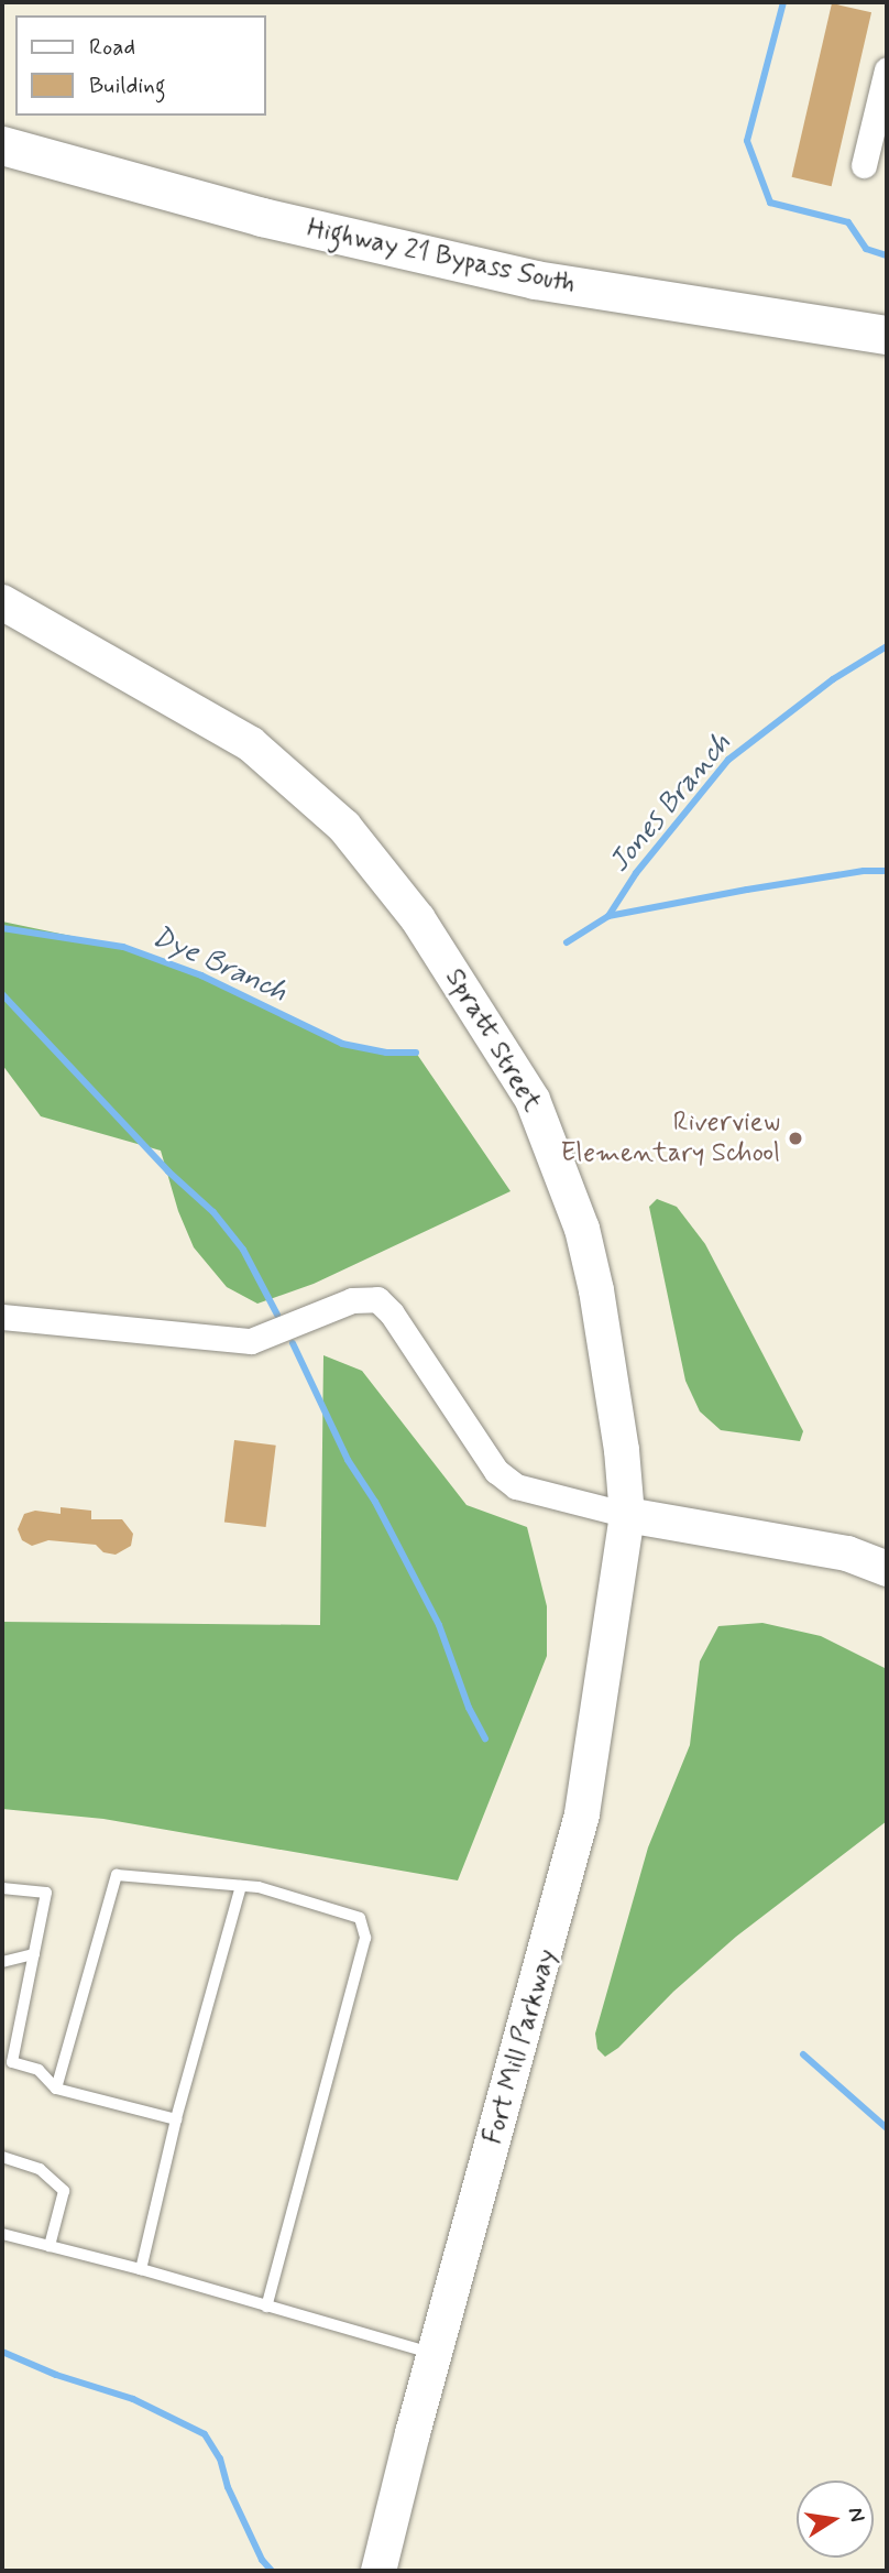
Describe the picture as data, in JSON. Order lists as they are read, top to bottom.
{
  "streets": {
    "main road": ["Highway 21 Bypass South", "Spratt Street", "Fort Mill Parkway"]
  },
  "crossings": [
    ["Spratt Street", "Fort Mill Parkway"]
  ],
  "water": ["Jones Branch", "Dye Branch"],
  "places": ["Riverview Elementary School"],
  "legend": ["Road", "Building"],
  "north": "right"
}
